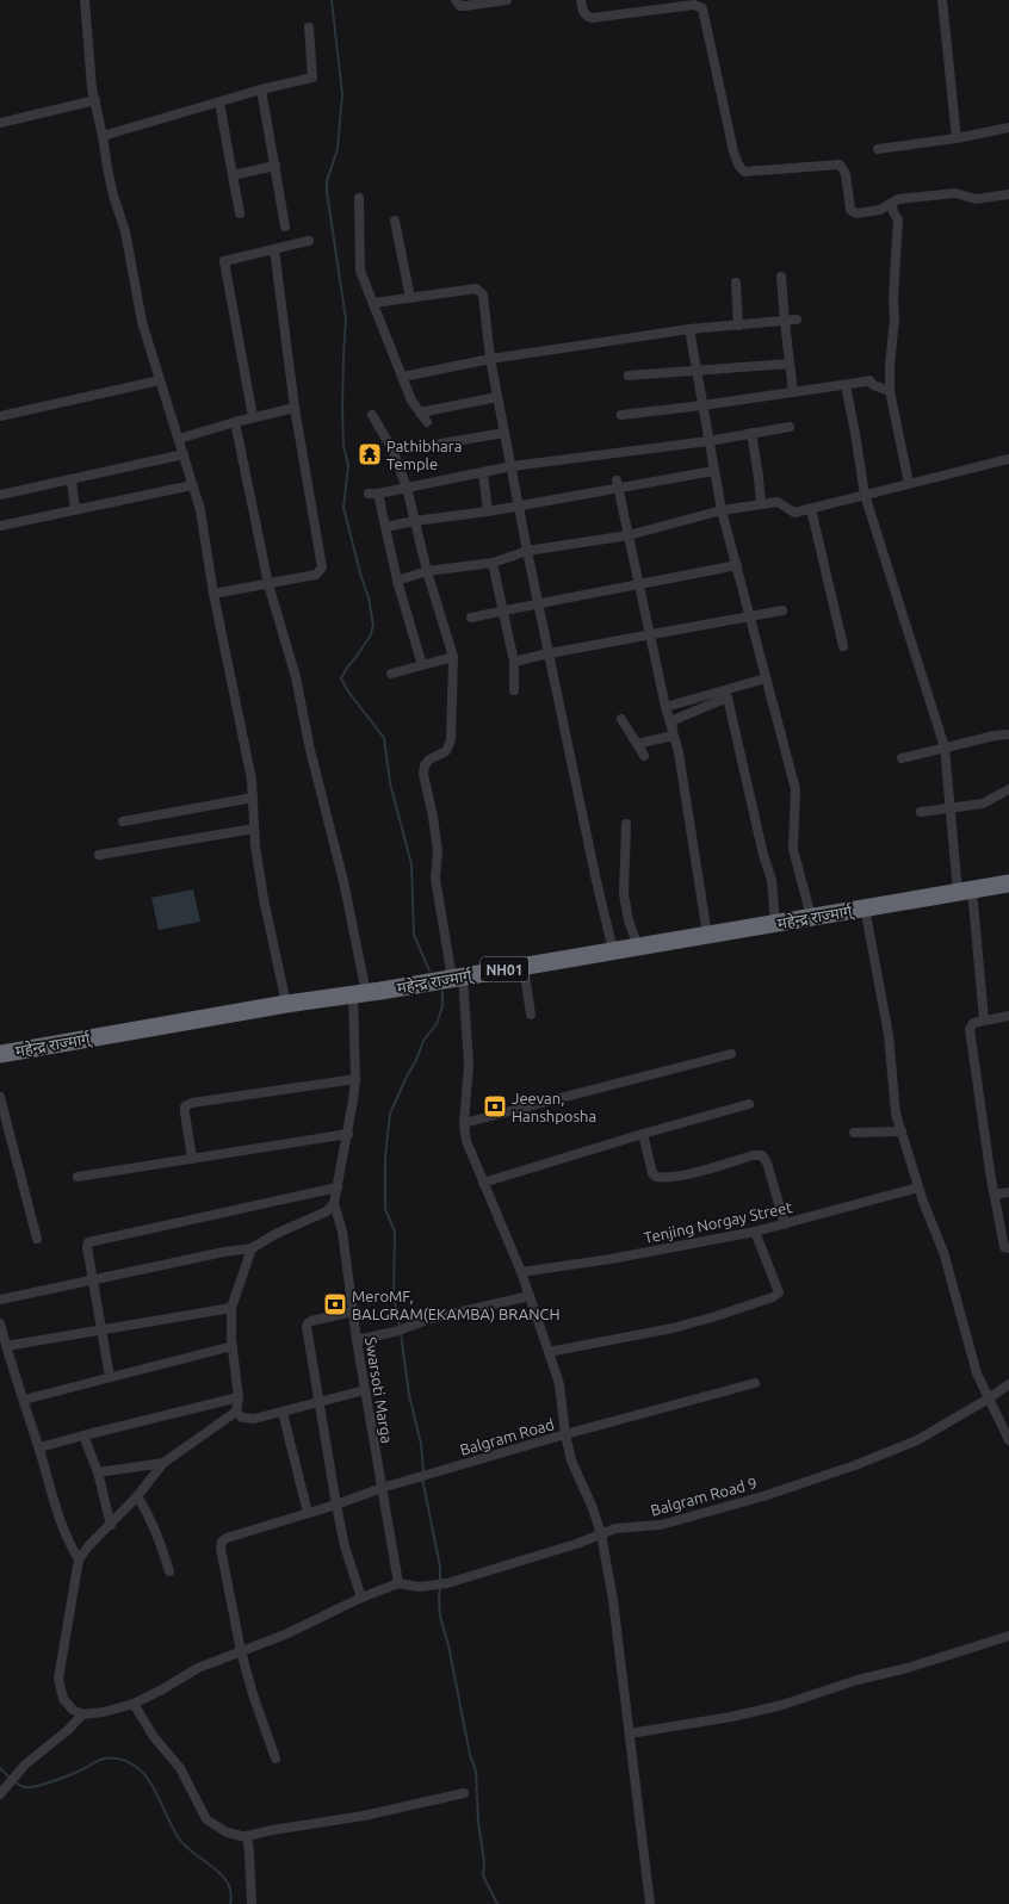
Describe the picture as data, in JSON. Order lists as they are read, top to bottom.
{
  "streets": {
    "highway": ["महेन्द्र राज्मार्ग्", "NH01"],
    "street": [
      "Tenjing Norgay Street",
      "Swarsoti Marga",
      "Balgram Road",
      "Balgram Road 9"
    ]
  },
  "crossings": [
    ["महेन्द्र राज्मार्ग्", "Balgram Road"],
    ["Tenjing Norgay Street", "Balgram Road"],
    ["Swarsoti Marga", "Balgram Road"],
    ["Swarsoti Marga", "Balgram Road 9"],
    ["Balgram Road", "Balgram Road 9"]
  ],
  "places": {
    "temple": ["Pathibhara Temple"],
    "bank": ["Jeevan, Hanshposha", "MeroMF, BALGRAM(EKAMBA) BRANCH"]
  }
}
